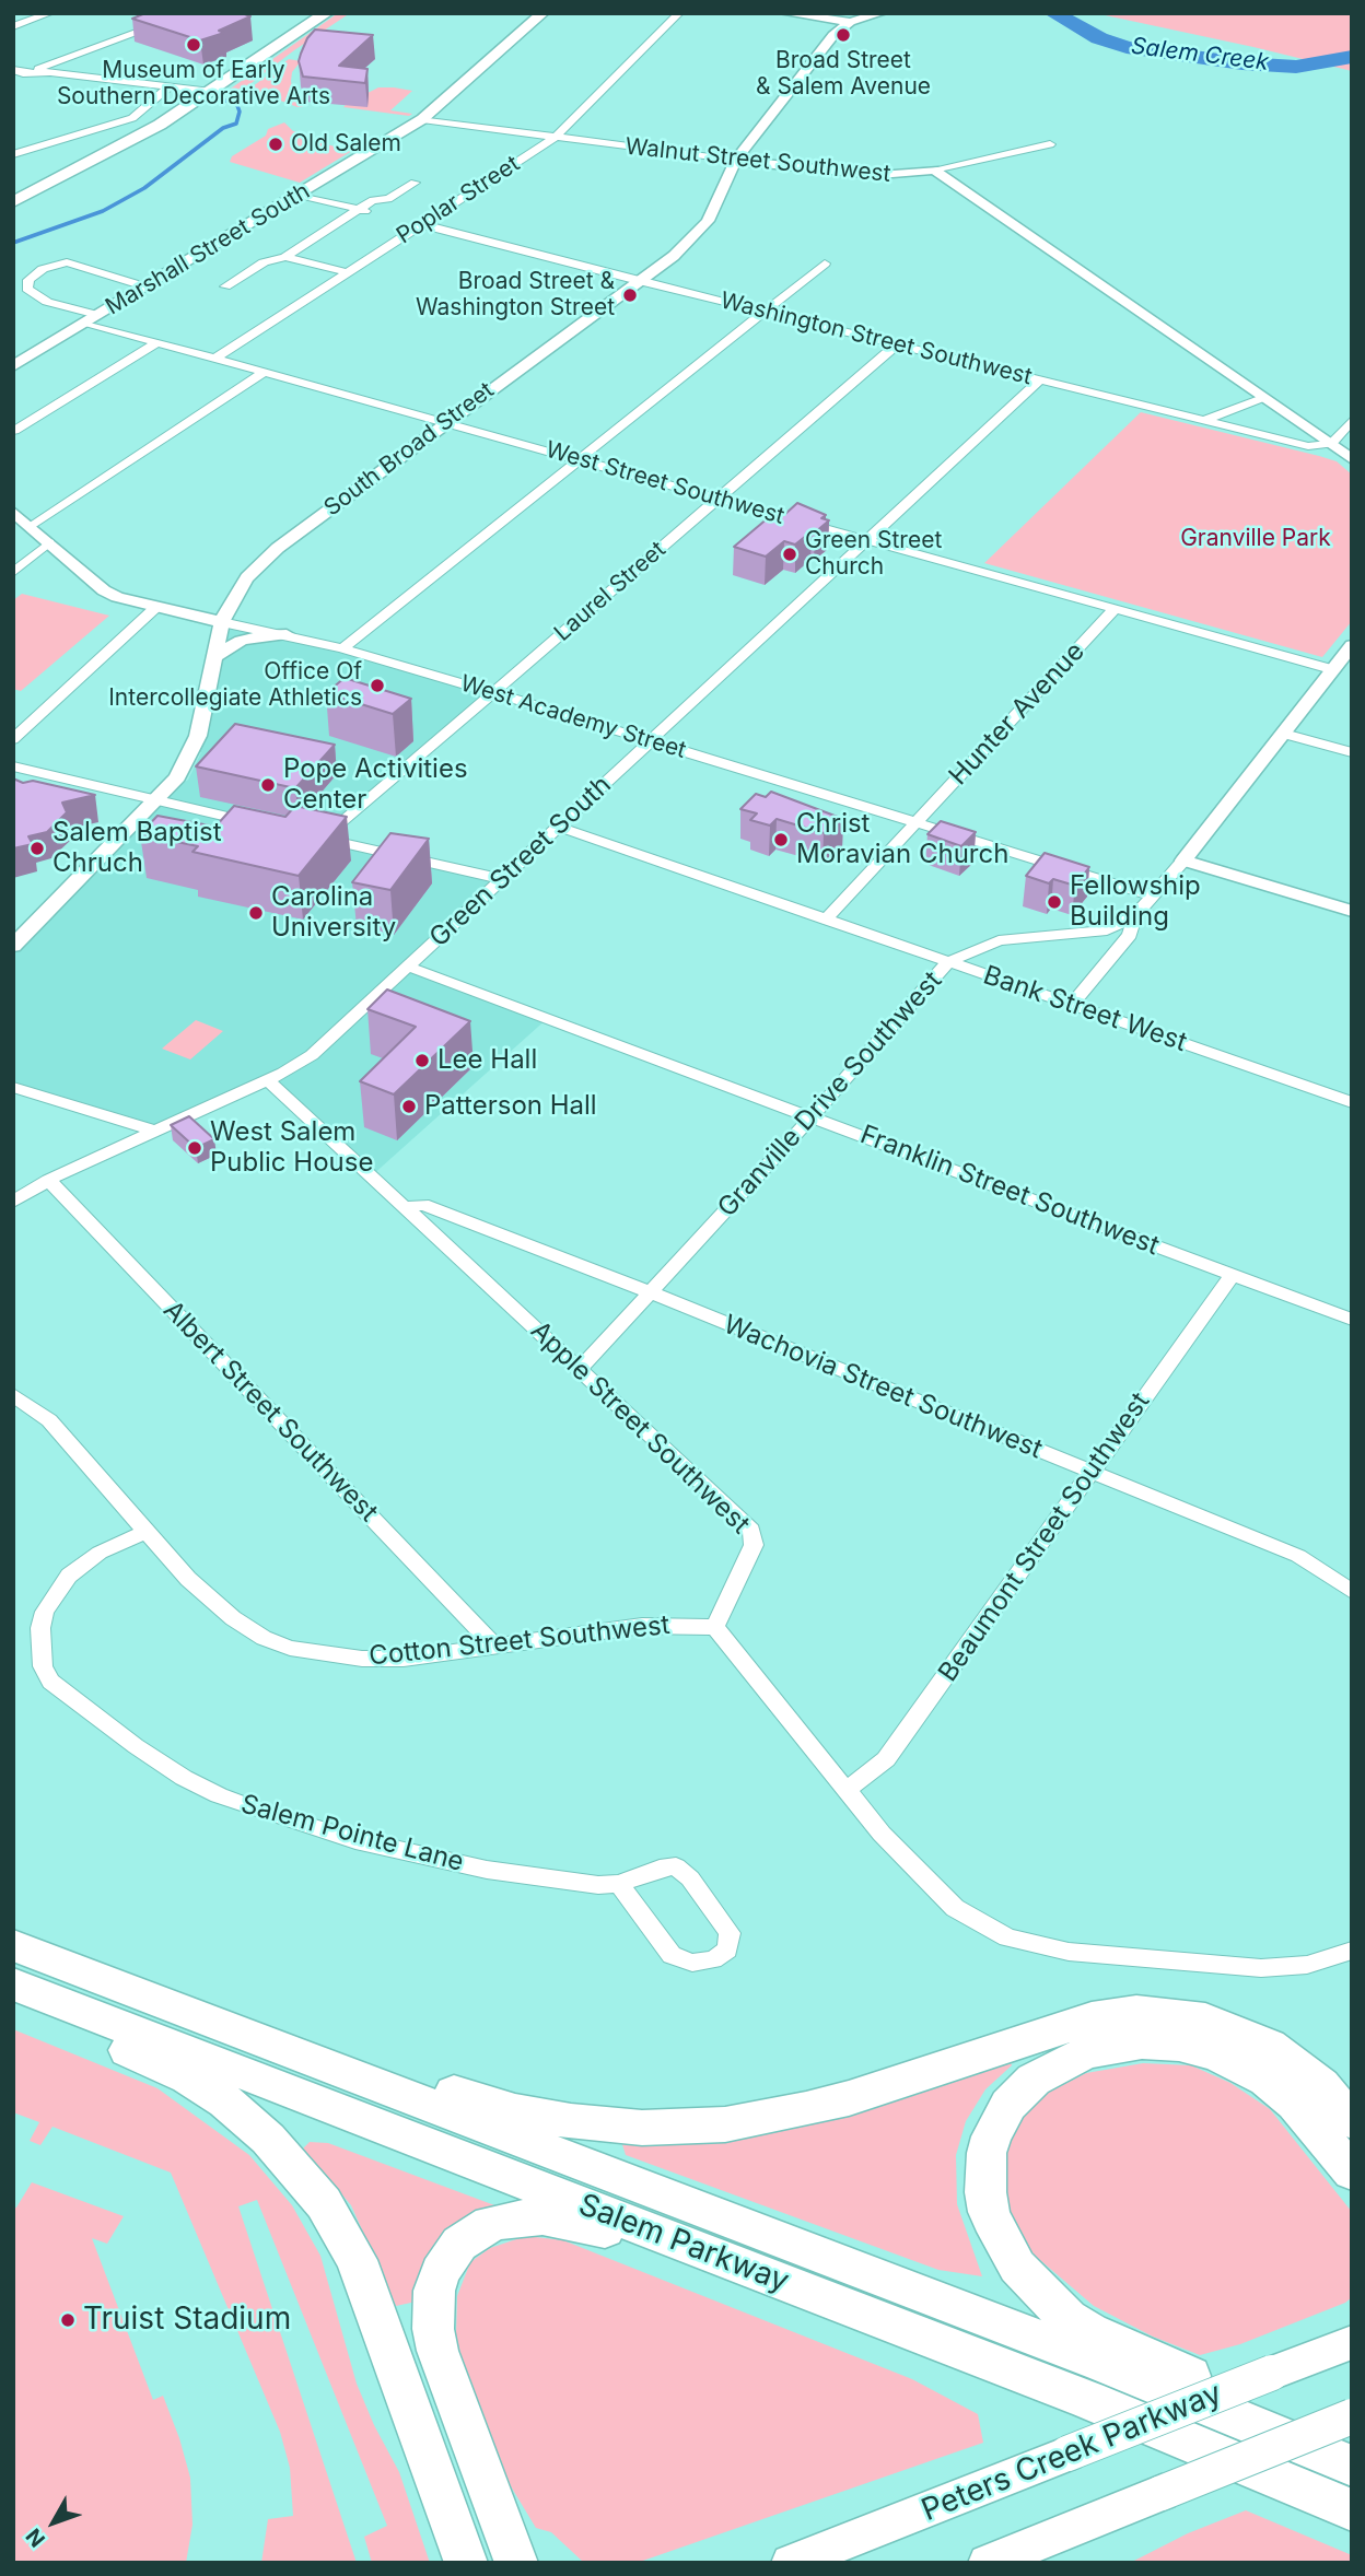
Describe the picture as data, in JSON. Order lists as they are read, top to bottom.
{
  "streets": {
    "highway": ["Salem Parkway"],
    "main road": ["Marshall Street South", "Peters Creek Parkway"],
    "street": [
      "Walnut Street Southwest",
      "Poplar Street",
      "Washington Street Southwest",
      "South Broad Street",
      "West Street Southwest",
      "Laurel Street",
      "Hunter Avenue",
      "West Academy Street",
      "Green Street South",
      "Bank Street West",
      "Granville Drive Southwest",
      "Franklin Street Southwest",
      "Wachovia Street Southwest",
      "Albert Street Southwest",
      "Apple Street Southwest",
      "Beaumont Street Southwest",
      "Cotton Street Southwest",
      "Salem Pointe Lane"
    ]
  },
  "crossings": [
    ["Walnut Street Southwest", "Poplar Street"],
    ["Walnut Street Southwest", "Marshall Street South"],
    ["Walnut Street Southwest", "South Broad Street"],
    ["Poplar Street", "Washington Street Southwest"],
    ["Poplar Street", "West Street Southwest"],
    ["Marshall Street South", "West Street Southwest"],
    ["Washington Street Southwest", "South Broad Street"],
    ["Washington Street Southwest", "Laurel Street"],
    ["Washington Street Southwest", "Green Street South"],
    ["South Broad Street", "West Street Southwest"],
    ["South Broad Street", "West Academy Street"],
    ["West Street Southwest", "Laurel Street"],
    ["West Street Southwest", "Hunter Avenue"],
    ["West Street Southwest", "Green Street South"],
    ["West Street Southwest", "Granville Drive Southwest"],
    ["Laurel Street", "West Academy Street"],
    ["Laurel Street", "Green Street South"],
    ["Hunter Avenue", "West Academy Street"],
    ["Hunter Avenue", "Bank Street West"],
    ["West Academy Street", "Green Street South"],
    ["West Academy Street", "Granville Drive Southwest"],
    ["Green Street South", "Bank Street West"],
    ["Green Street South", "Franklin Street Southwest"],
    ["Green Street South", "Albert Street Southwest"],
    ["Green Street South", "Apple Street Southwest"],
    ["Bank Street West", "Granville Drive Southwest"],
    ["Granville Drive Southwest", "Franklin Street Southwest"],
    ["Granville Drive Southwest", "Wachovia Street Southwest"],
    ["Granville Drive Southwest", "Apple Street Southwest"],
    ["Franklin Street Southwest", "Beaumont Street Southwest"],
    ["Wachovia Street Southwest", "Apple Street Southwest"],
    ["Wachovia Street Southwest", "Beaumont Street Southwest"],
    ["Albert Street Southwest", "Cotton Street Southwest"],
    ["Apple Street Southwest", "Cotton Street Southwest"],
    ["Cotton Street Southwest", "Salem Pointe Lane"]
  ],
  "water": ["Salem Creek"],
  "parks": ["Granville Park"],
  "places": [
    "Broad Street & Salem Avenue",
    "Museum of Early Southern Decorative Arts",
    "Old Salem",
    "Broad Street & Washington Street",
    "Green Street Church",
    "Office Of Intercollegiate Athletics",
    "Pope Activities Center",
    "Christ Moravian Church",
    "Salem Baptist Chruch",
    "Fellowship Building",
    "Carolina University",
    "Lee Hall",
    "Patterson Hall",
    "West Salem Public House",
    "Truist Stadium"
  ],
  "north": "bottom left"
}
